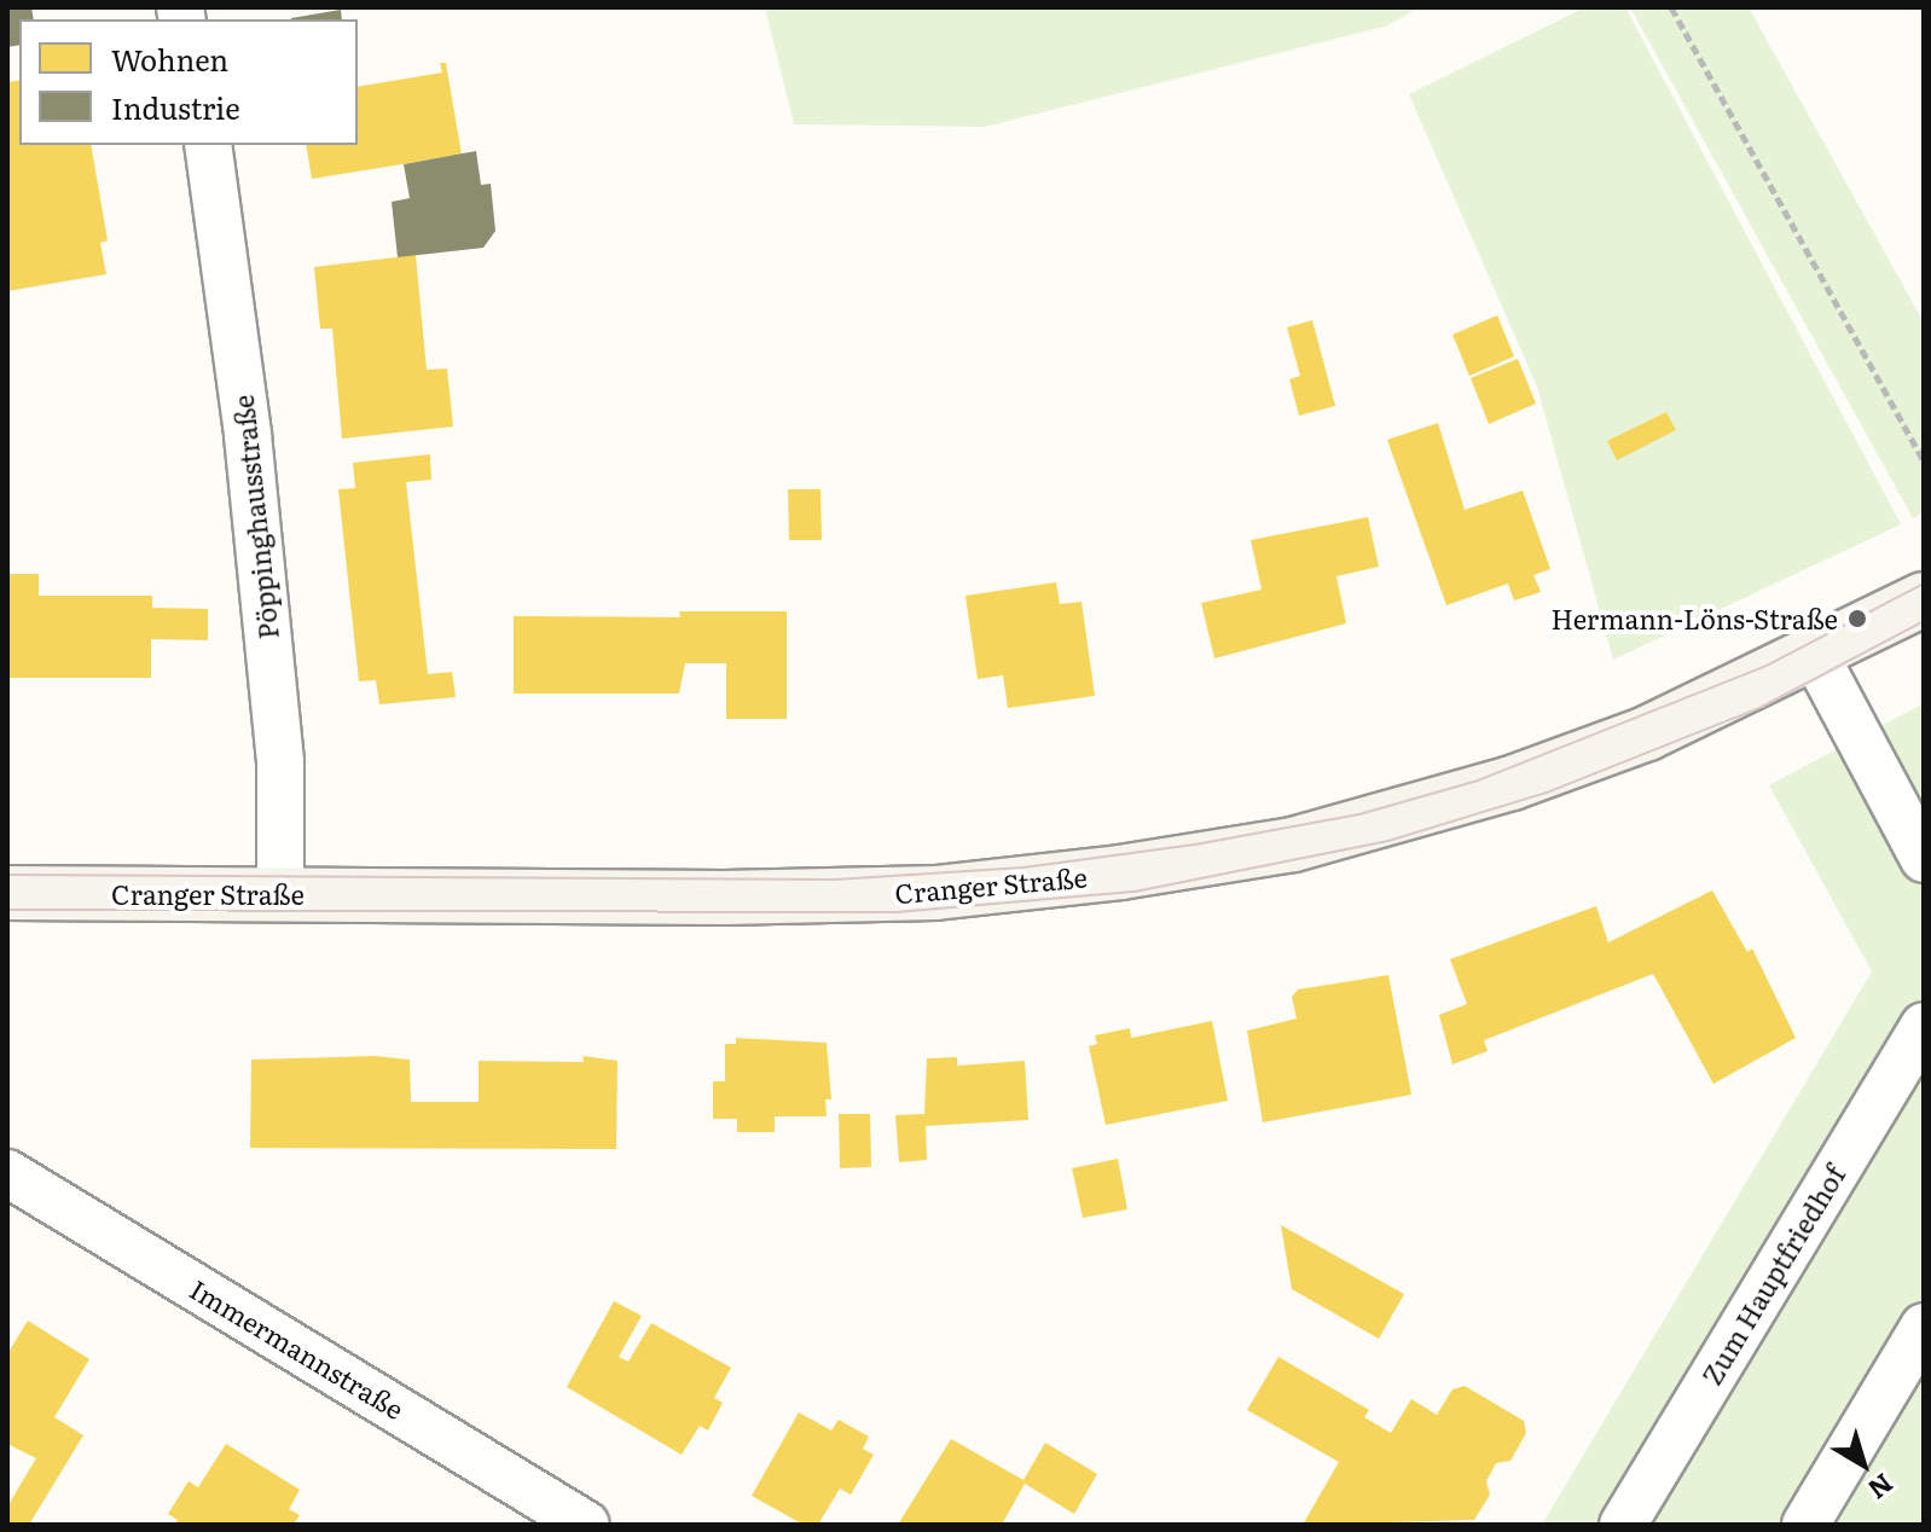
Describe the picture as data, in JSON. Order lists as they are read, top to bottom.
{
  "streets": {
    "main road": ["Cranger Straße"],
    "street": ["Pöppinghausstraße", "Zum Hauptfriedhof", "Immermannstraße"]
  },
  "crossings": [
    ["Pöppinghausstraße", "Cranger Straße"]
  ],
  "places": ["Hermann-Löns-Straße"],
  "legend": ["Wohnen", "Industrie"],
  "north": "bottom right"
}
